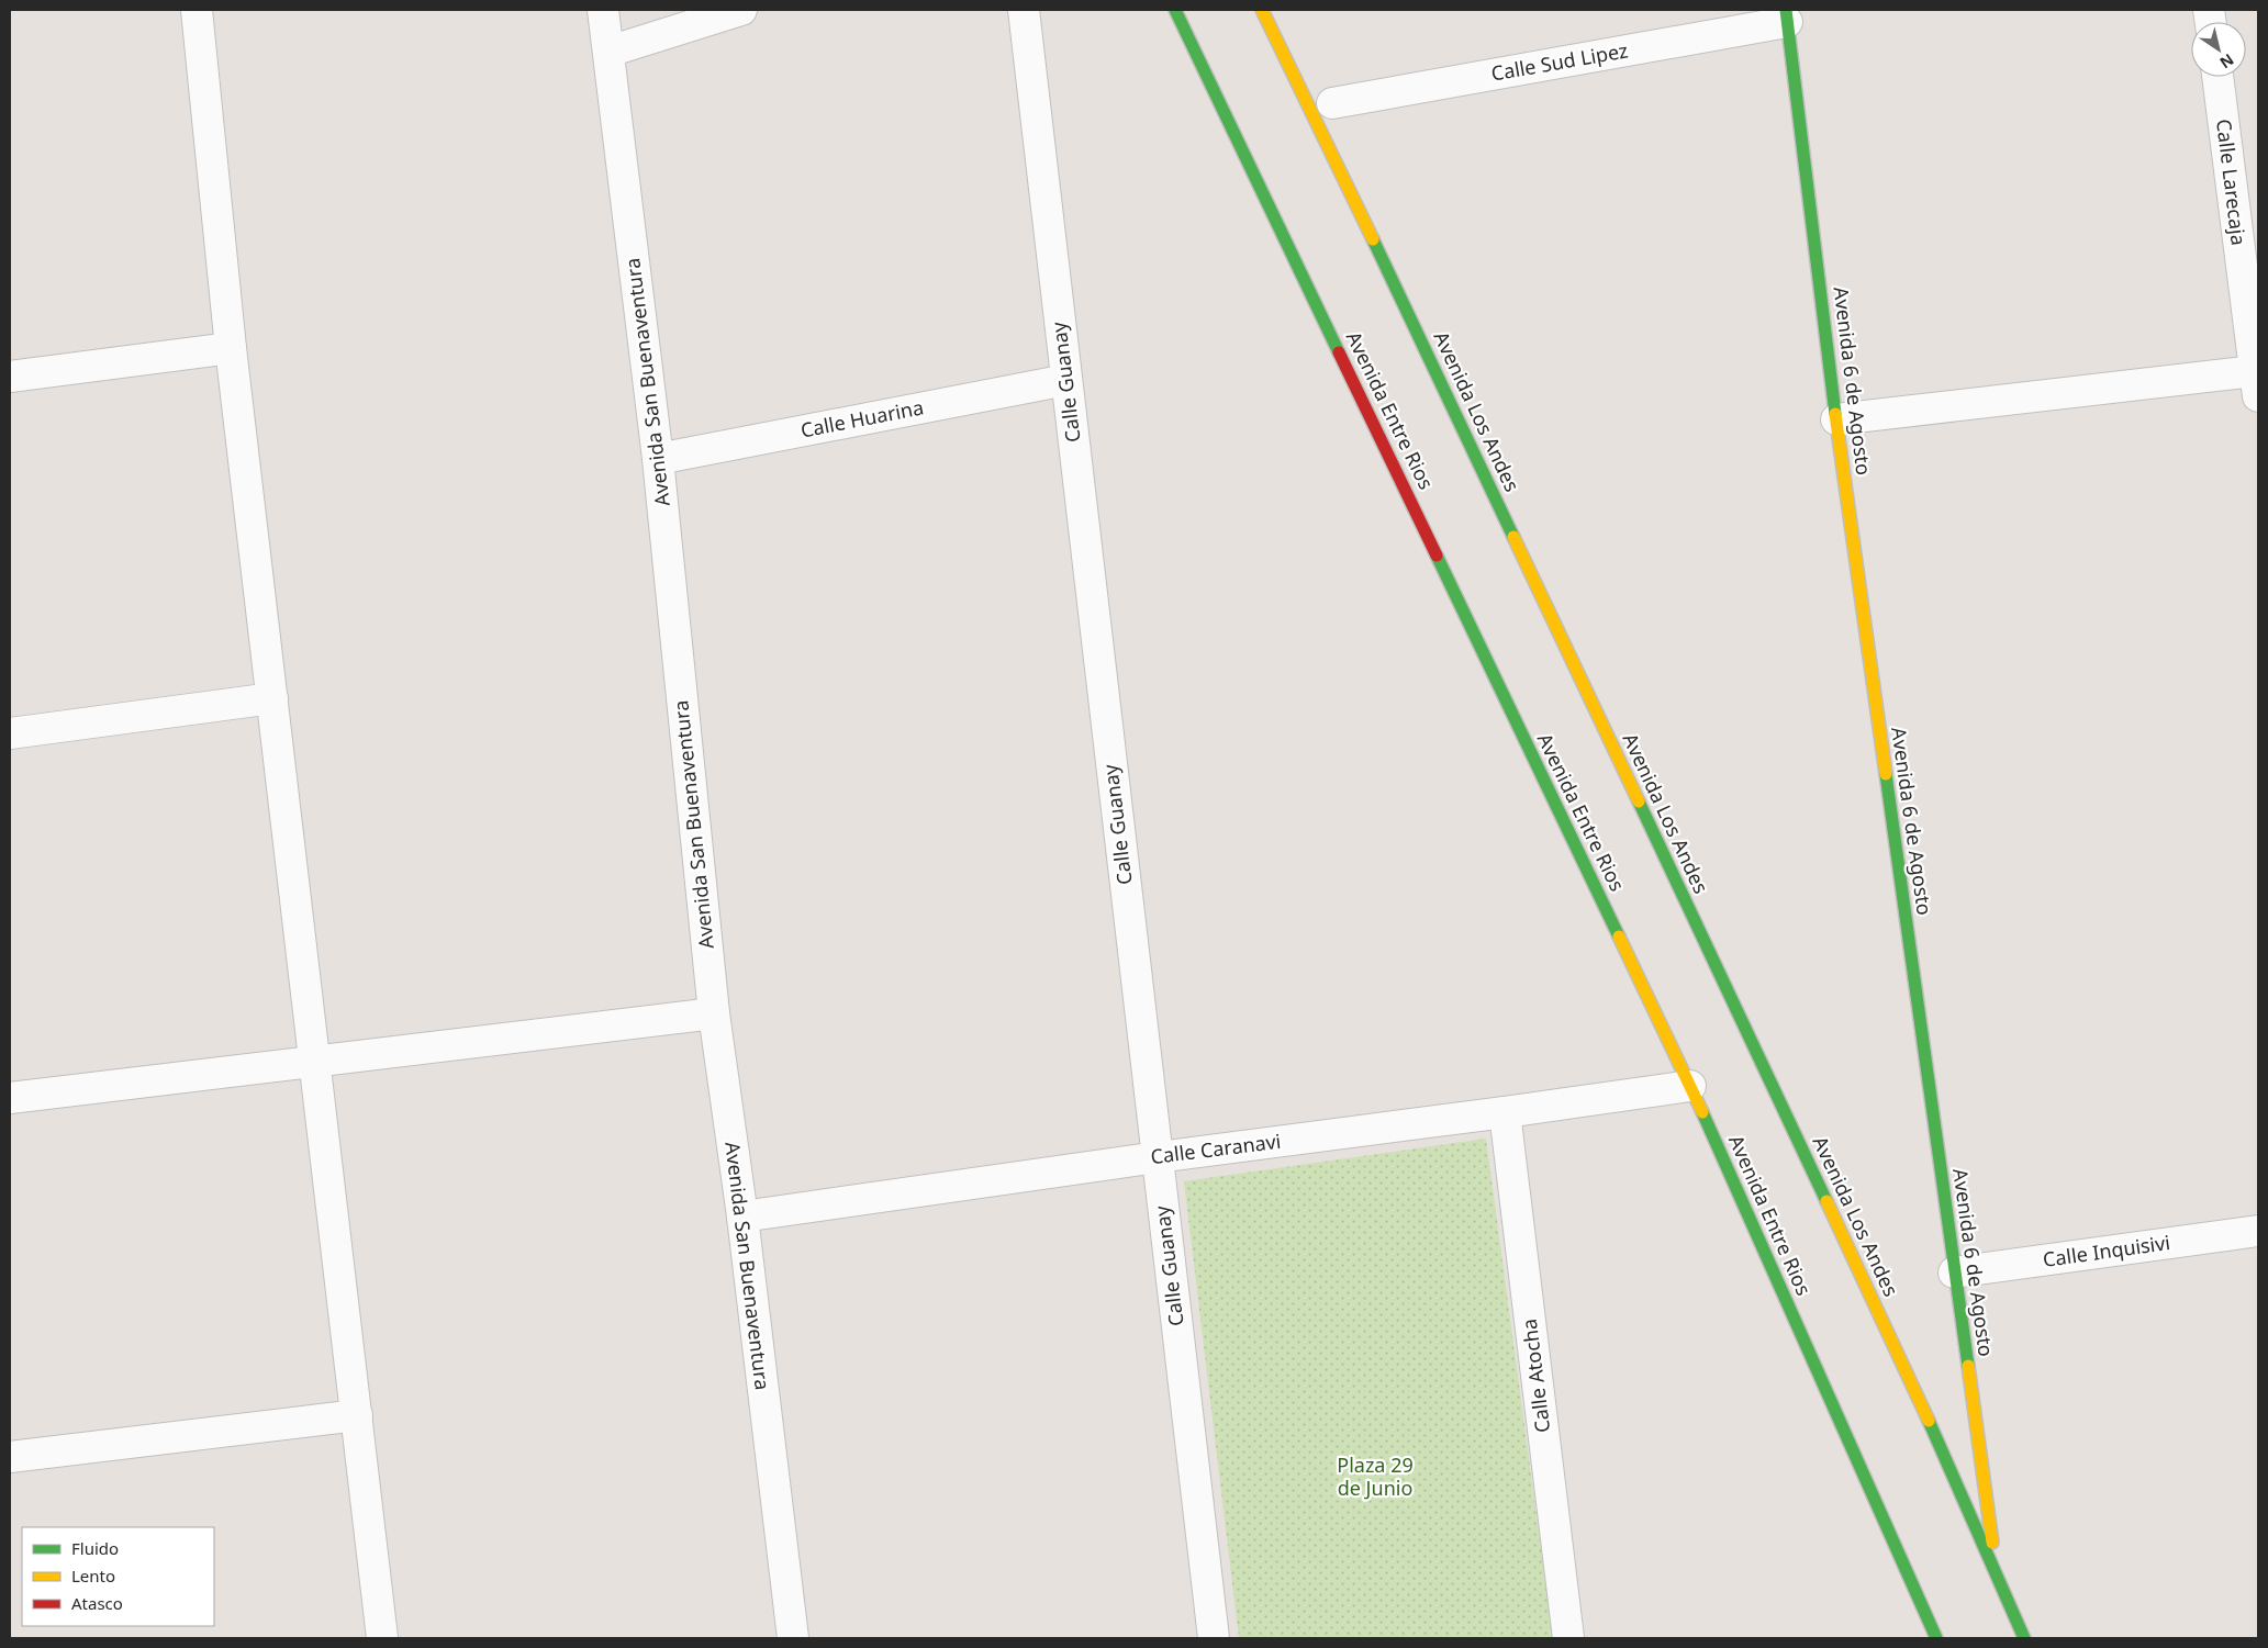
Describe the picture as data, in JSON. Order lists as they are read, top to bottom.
{
  "streets": {
    "street": [
      "Calle Sud Lipez",
      "Calle Larecaja",
      "Avenida 6 de Agosto",
      "Avenida San Buenaventura",
      "Calle Guanay",
      "Avenida Entre Rios",
      "Avenida Los Andes",
      "Calle Huarina",
      "Calle Caranavi",
      "Calle Inquisivi",
      "Calle Atocha"
    ]
  },
  "crossings": [
    ["Calle Sud Lipez", "Avenida 6 de Agosto"],
    ["Avenida 6 de Agosto", "Avenida Los Andes"],
    ["Avenida 6 de Agosto", "Calle Inquisivi"],
    ["Avenida San Buenaventura", "Calle Huarina"],
    ["Avenida San Buenaventura", "Calle Caranavi"],
    ["Calle Guanay", "Calle Huarina"],
    ["Calle Guanay", "Calle Caranavi"],
    ["Avenida Entre Rios", "Calle Caranavi"],
    ["Calle Caranavi", "Calle Atocha"]
  ],
  "parks": ["Plaza 29 de Junio"],
  "legend": ["Fluido", "Lento", "Atasco"],
  "north": "bottom right"
}
